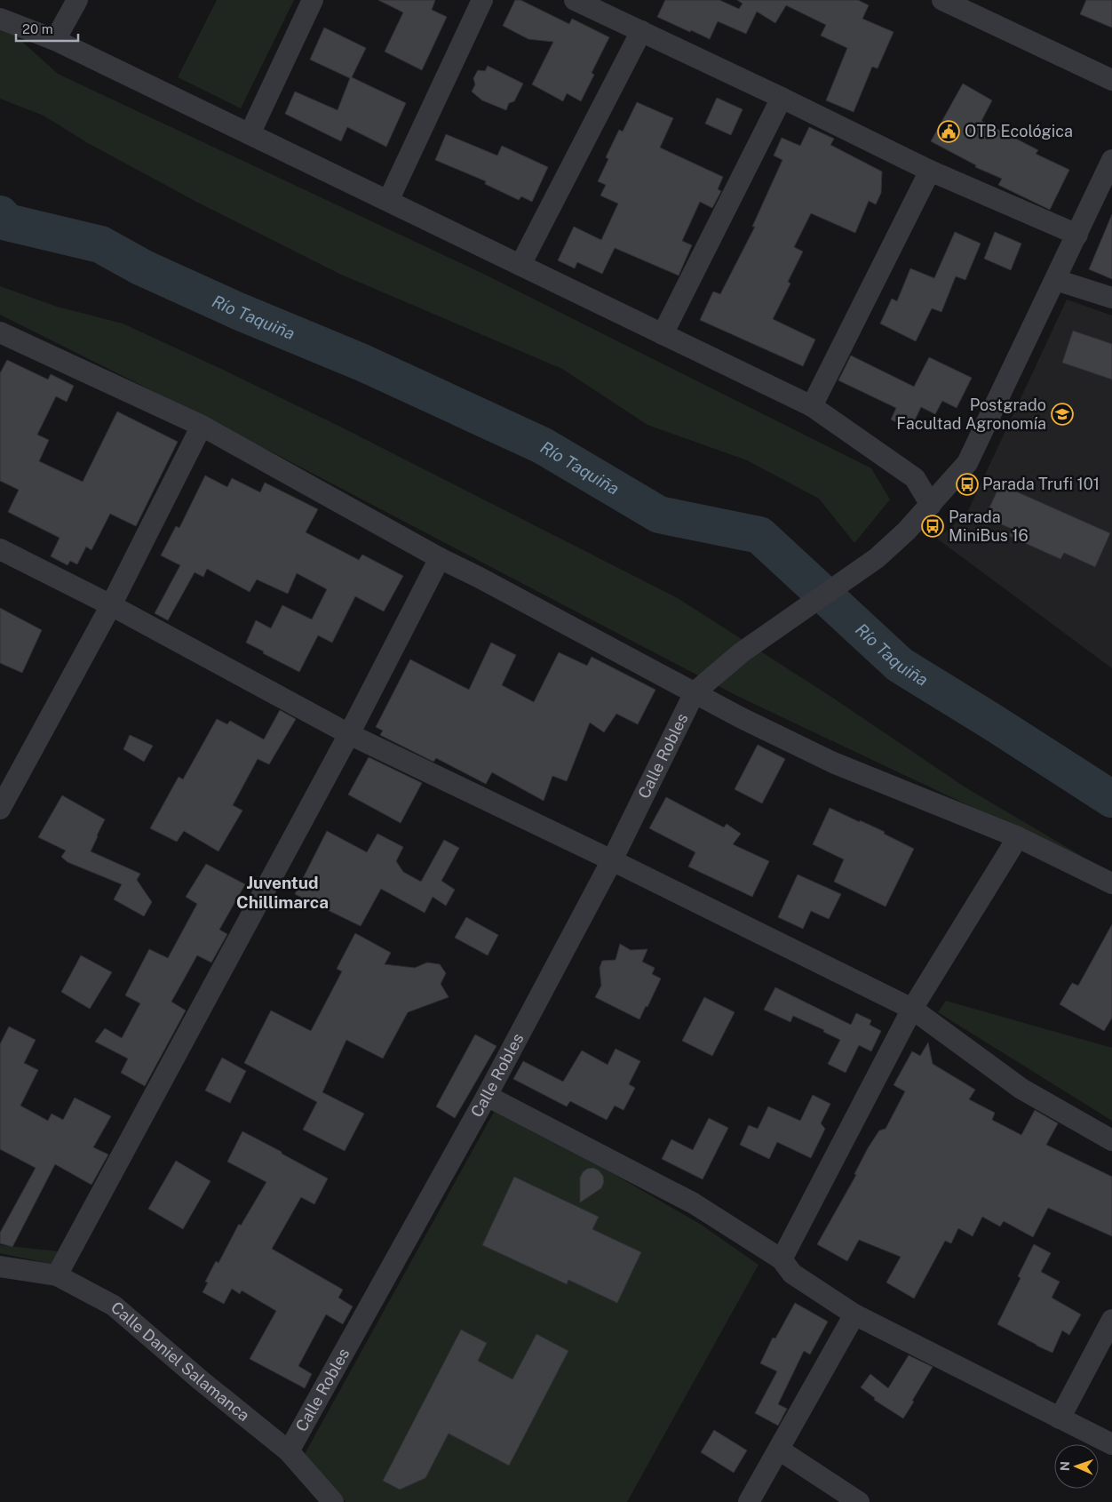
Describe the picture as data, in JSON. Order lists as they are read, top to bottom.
{
  "streets": {
    "street": ["Calle Robles", "Calle Daniel Salamanca"]
  },
  "crossings": [
    ["Calle Robles", "Calle Daniel Salamanca"]
  ],
  "districts": ["Juventud Chillimarca"],
  "water": ["Río Taquiña"],
  "places": {
    "public building": ["OTB Ecológica"],
    "school or university": ["Postgrado Facultad Agronomía"],
    "bus stop": ["Parada Trufi 101", "Parada MiniBus 16"]
  },
  "scale_bar": "20 m",
  "north": "left"
}
